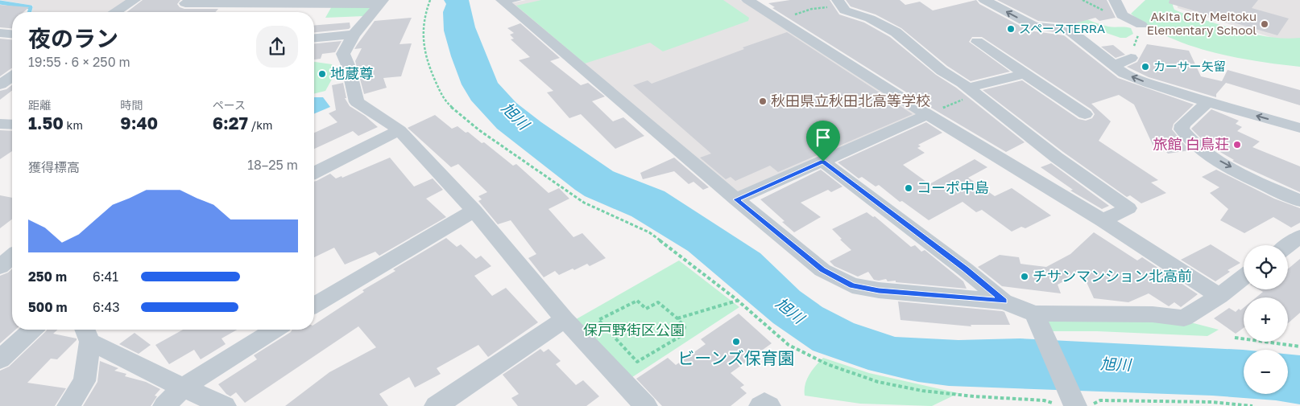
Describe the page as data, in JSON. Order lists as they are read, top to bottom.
{
  "water": ["旭川"],
  "parks": ["保戸野街区公園"],
  "places": [
    "Akita City Meitoku Elementary School",
    "スペースTERRA",
    "カーサー矢留",
    "地蔵尊",
    "秋田県立秋田北高等学校",
    "旅館 白鳥荘",
    "コーポ中島",
    "チサンマンション北高前",
    "ビーンズ保育園"
  ],
  "page": {
    "heading": ["夜のラン", "19:55 · 6 × 250 m"],
    "stats": [
      ["距離", "1.50 km"],
      ["時間", "9:40"],
      ["ペース", "6:27 /km"]
    ],
    "chart": ["獲得標高", "18–25 m"],
    "map_buttons": ["+", "−"],
    "list": [
      {
        "name": "250 m",
        "note": "6:41"
      },
      {
        "name": "500 m",
        "note": "6:43"
      }
    ]
  }
}
